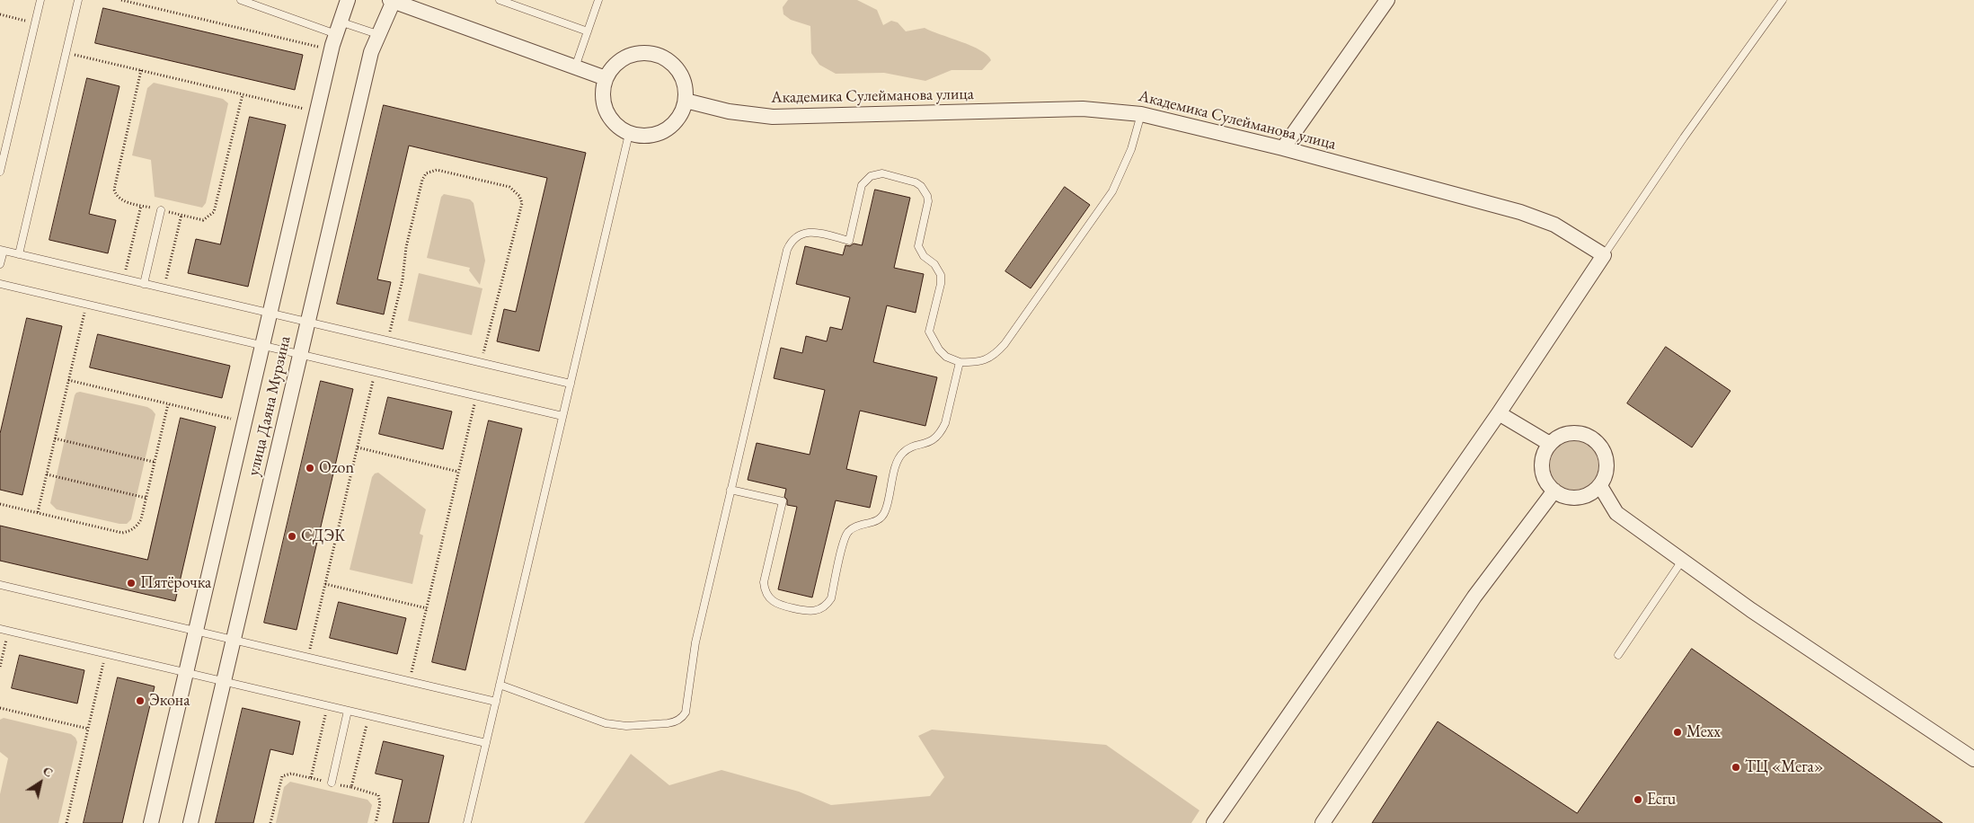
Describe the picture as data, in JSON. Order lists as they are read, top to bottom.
{
  "streets": {
    "street": ["Академика Сулейманова улица", "улица Даяна Мурзина"]
  },
  "places": [
    "Ozon",
    "СДЭК",
    "Пятёрочка",
    "Экона",
    "Mexx",
    "ТЦ «Мега»",
    "Ecru"
  ],
  "north": "top right"
}
